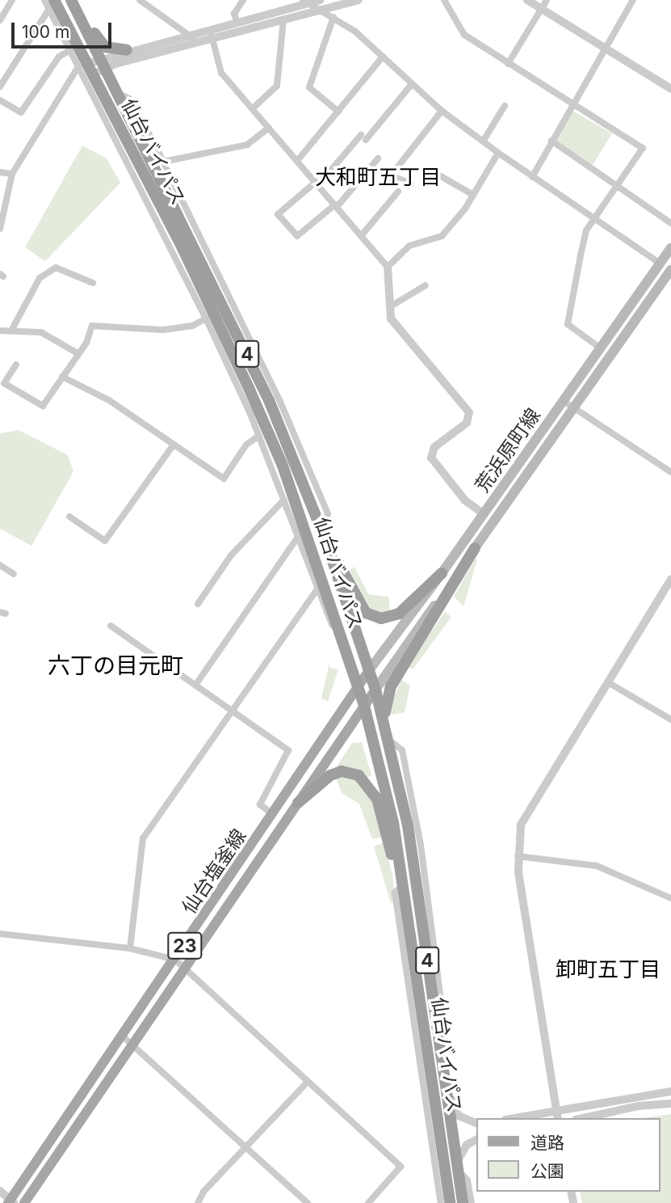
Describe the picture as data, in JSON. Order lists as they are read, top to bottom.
{
  "streets": {
    "highway": ["仙台バイパス", "4"],
    "main road": ["荒浜原町線", "仙台塩釜線", "23"]
  },
  "crossings": [
    ["仙台バイパス", "荒浜原町線"],
    ["仙台バイパス", "仙台塩釜線"],
    ["荒浜原町線", "仙台塩釜線"]
  ],
  "districts": ["大和町五丁目", "六丁の目元町", "卸町五丁目"],
  "legend": ["道路", "公園"],
  "scale_bar": "100 m"
}
